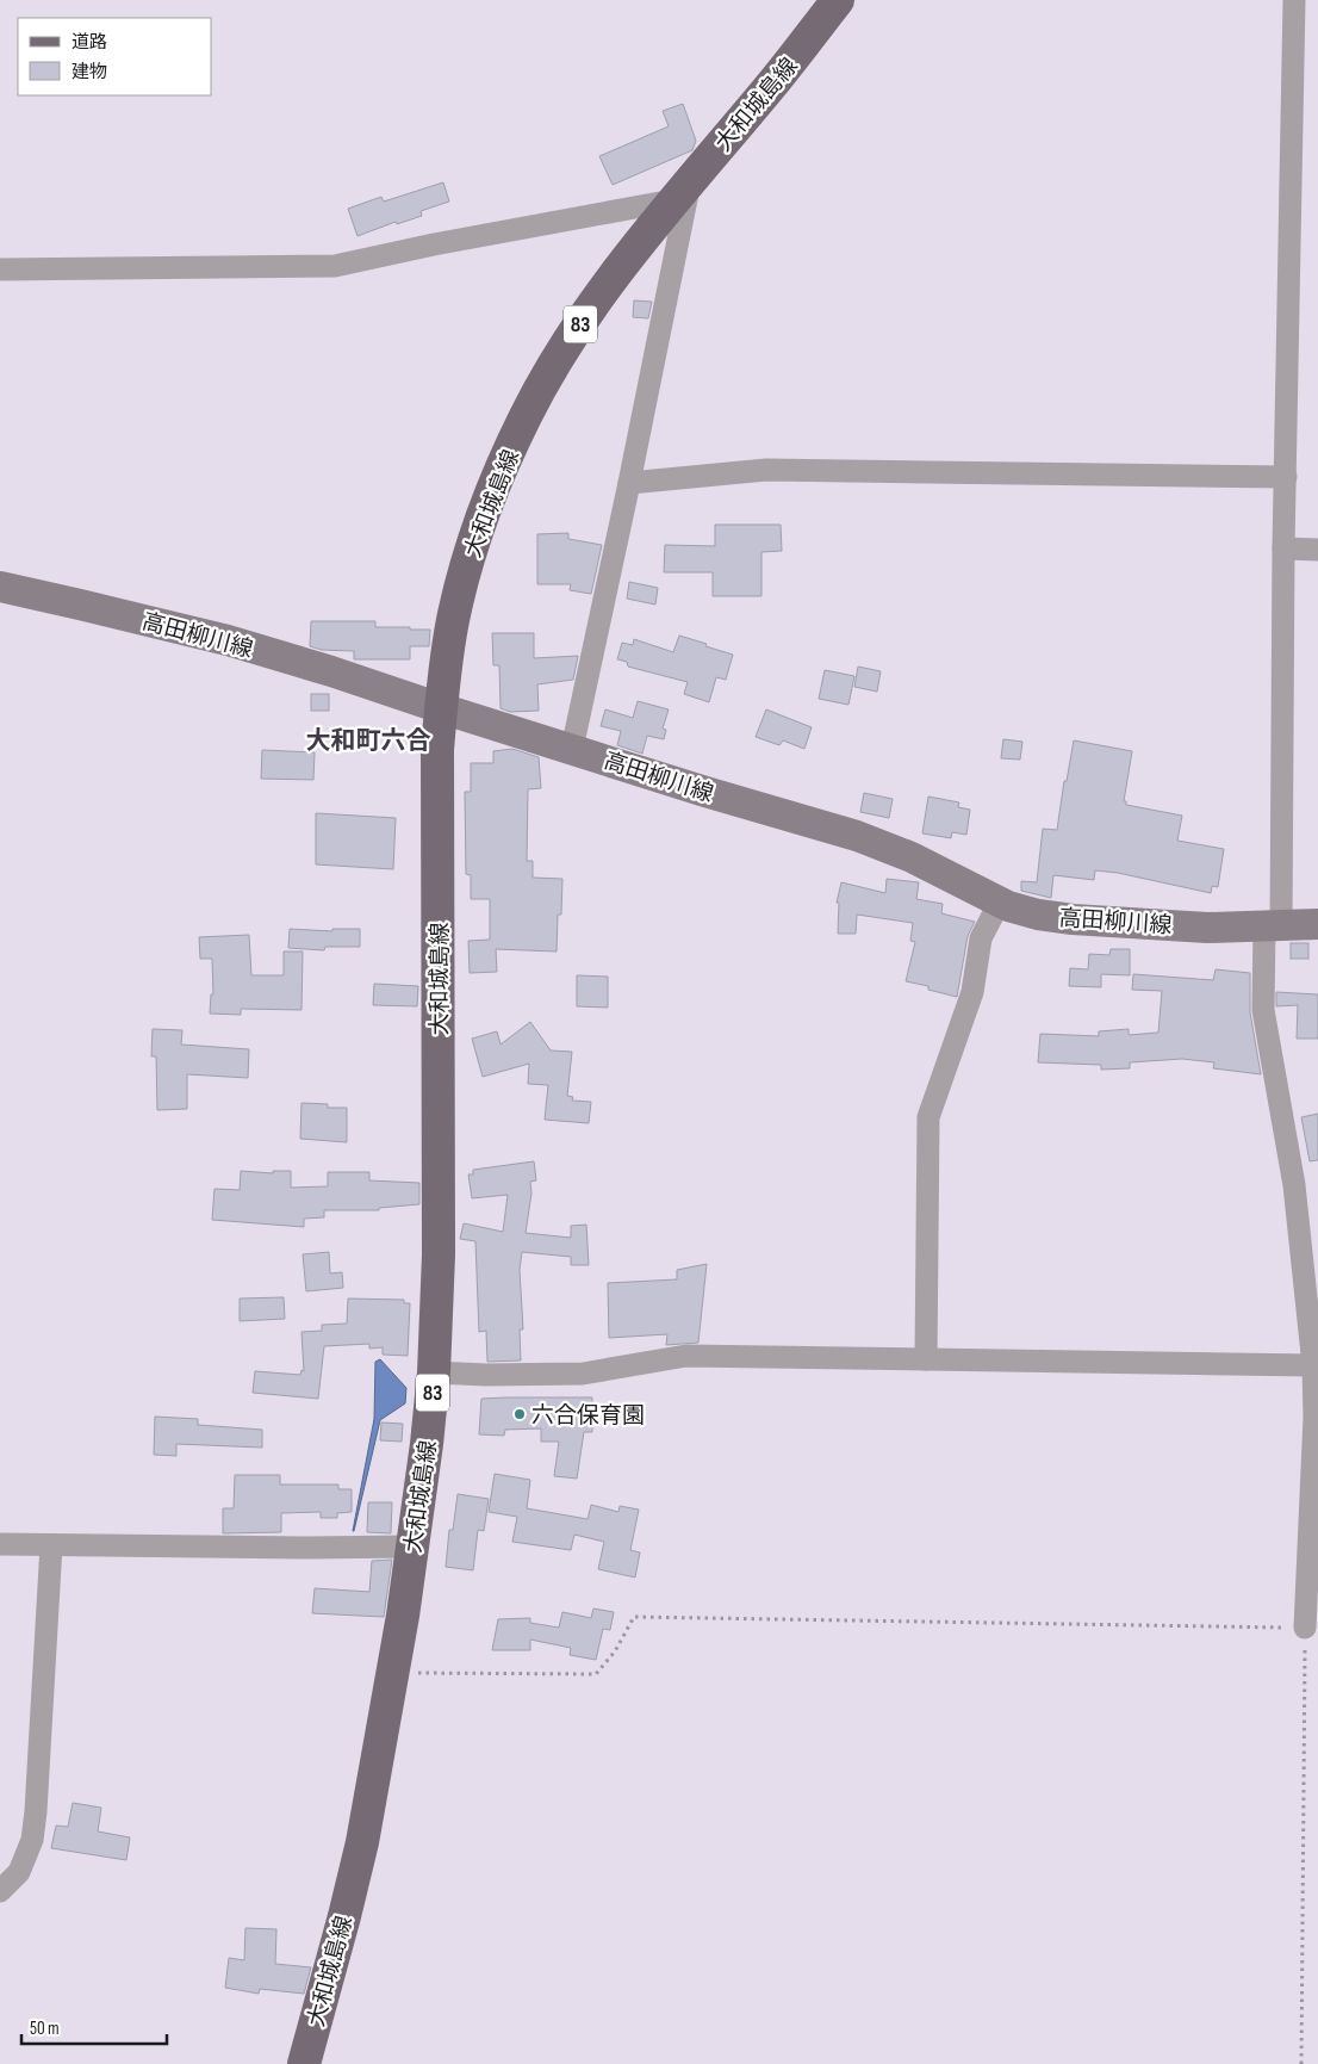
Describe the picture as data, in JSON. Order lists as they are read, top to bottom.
{
  "streets": {
    "main road": ["大和城島線", "83", "高田柳川線"]
  },
  "crossings": [
    ["大和城島線", "高田柳川線"]
  ],
  "districts": ["大和町六合"],
  "places": ["六合保育園"],
  "legend": ["道路", "建物"],
  "scale_bar": "50 m"
}
